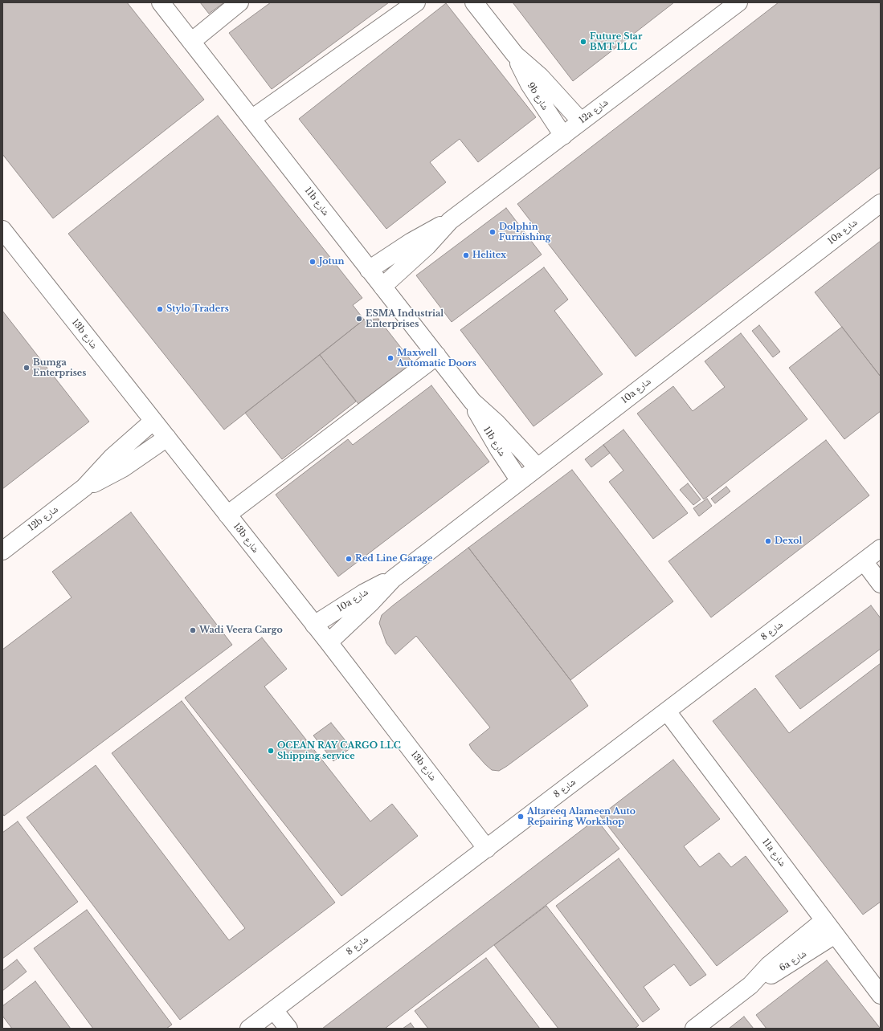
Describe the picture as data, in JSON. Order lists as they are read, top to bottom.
{
  "streets": {
    "street": [
      "9b شارع",
      "12a شارع",
      "11b شارع",
      "10a شارع",
      "13b شارع",
      "12b شارع",
      "شارع 8",
      "11a شارع",
      "6a شارع"
    ]
  },
  "crossings": [
    ["9b شارع", "12a شارع"],
    ["12a شارع", "11b شارع"],
    ["11b شارع", "10a شارع"],
    ["10a شارع", "13b شارع"],
    ["13b شارع", "12b شارع"],
    ["13b شارع", "شارع 8"],
    ["شارع 8", "11a شارع"],
    ["11a شارع", "6a شارع"]
  ],
  "places": [
    "Future Star BMT LLC",
    "Dolphin Furnishing",
    "Helitex",
    "Jotun",
    "Stylo Traders",
    "ESMA Industrial Enterprises",
    "Maxwell Automatic Doors",
    "Bumga Enterprises",
    "Dexol",
    "Red Line Garage",
    "Wadi Veera Cargo",
    "OCEAN RAY CARGO LLC Shipping service",
    "Altareeq Alameen Auto Repairing Workshop"
  ]
}
